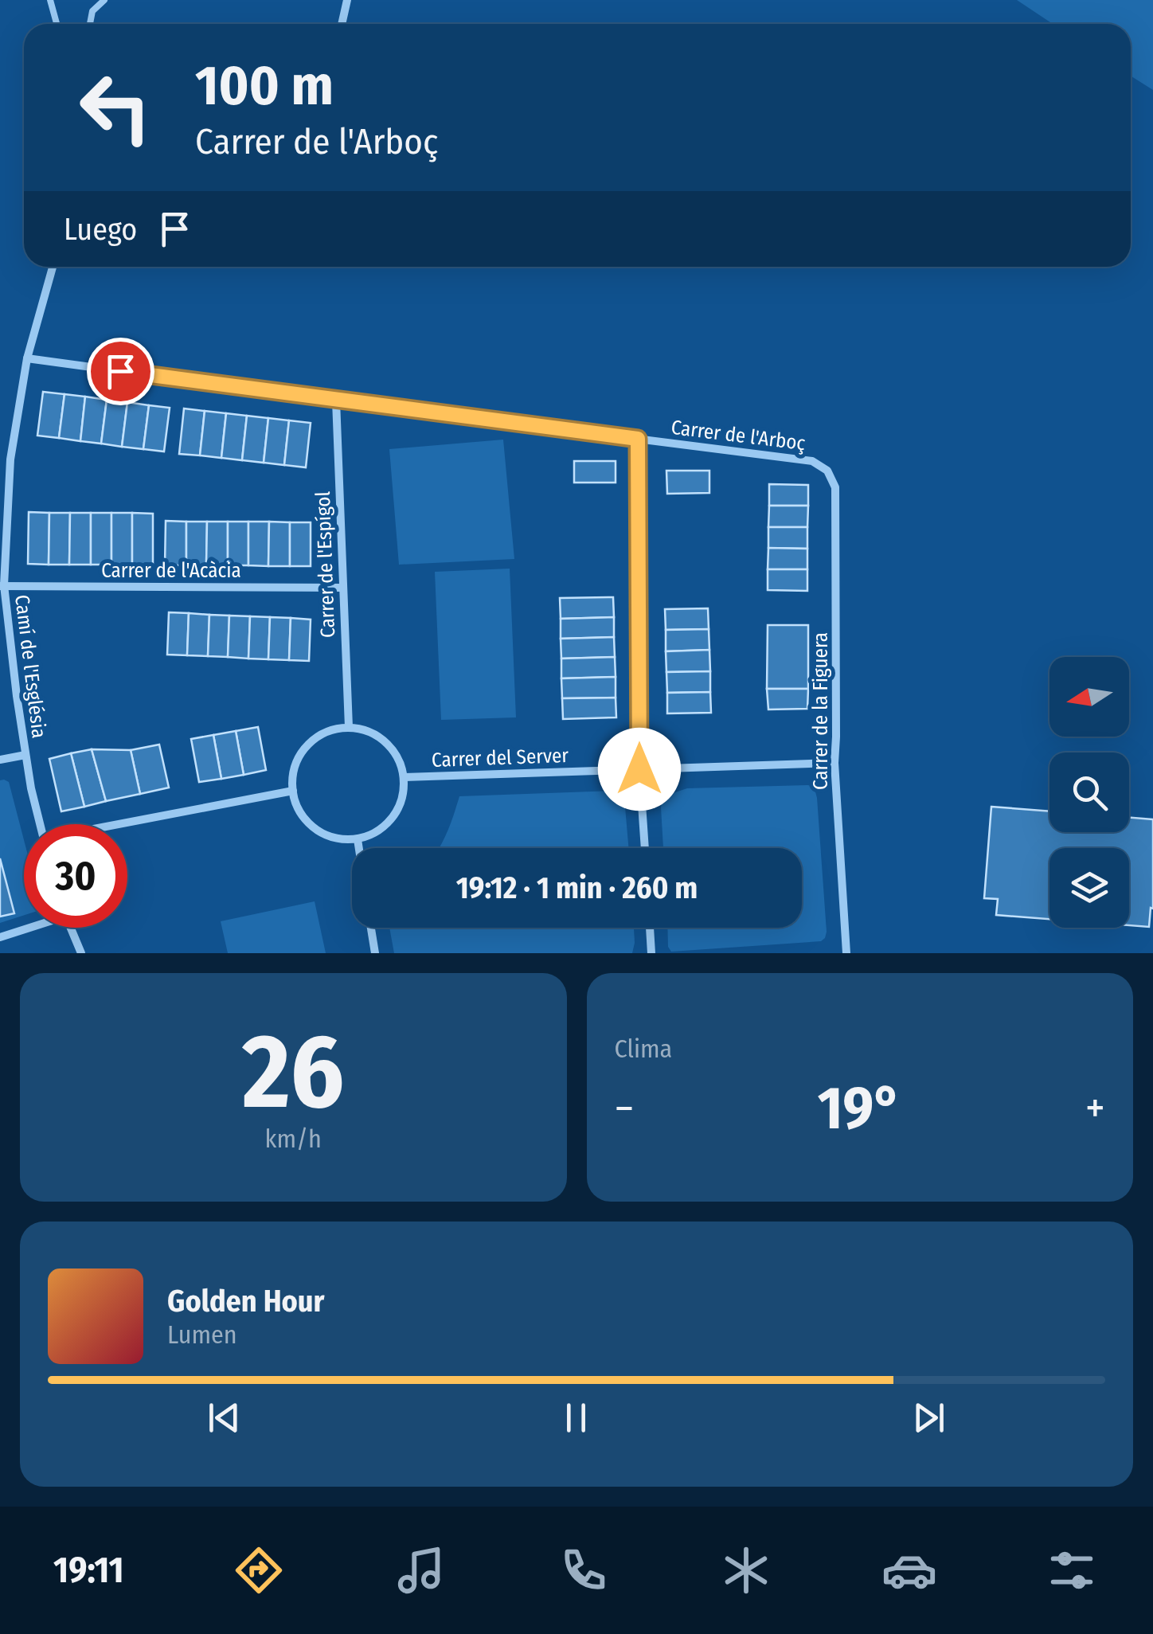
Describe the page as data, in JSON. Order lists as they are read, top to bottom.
{
  "streets": {
    "street": [
      "Carrer de l'Arboç",
      "Carrer de l'Espígol",
      "Carrer de l'Acàcia",
      "Camí de l'Església",
      "Carrer de la Figuera",
      "Carrer del Server"
    ]
  },
  "crossings": [
    ["Carrer de l'Arboç", "Carrer de l'Espígol"],
    ["Carrer de l'Arboç", "Camí de l'Església"],
    ["Carrer de l'Arboç", "Carrer de la Figuera"],
    ["Carrer de l'Espígol", "Carrer de l'Acàcia"],
    ["Carrer de l'Espígol", "Carrer del Server"],
    ["Carrer de l'Acàcia", "Camí de l'Església"],
    ["Carrer de la Figuera", "Carrer del Server"]
  ],
  "north": "left",
  "page": {
    "turn": ["100 m", "Carrer de l'Arboç"],
    "then": "Luego",
    "limit": "30",
    "trip": "19:12 · 1 min · 260 m",
    "tile": [
      ["26", "km/h"],
      "Clima"
    ],
    "heat": ["−", "19°", "+"],
    "song": ["Golden Hour", "Lumen"],
    "tabs": "19:11"
  }
}
